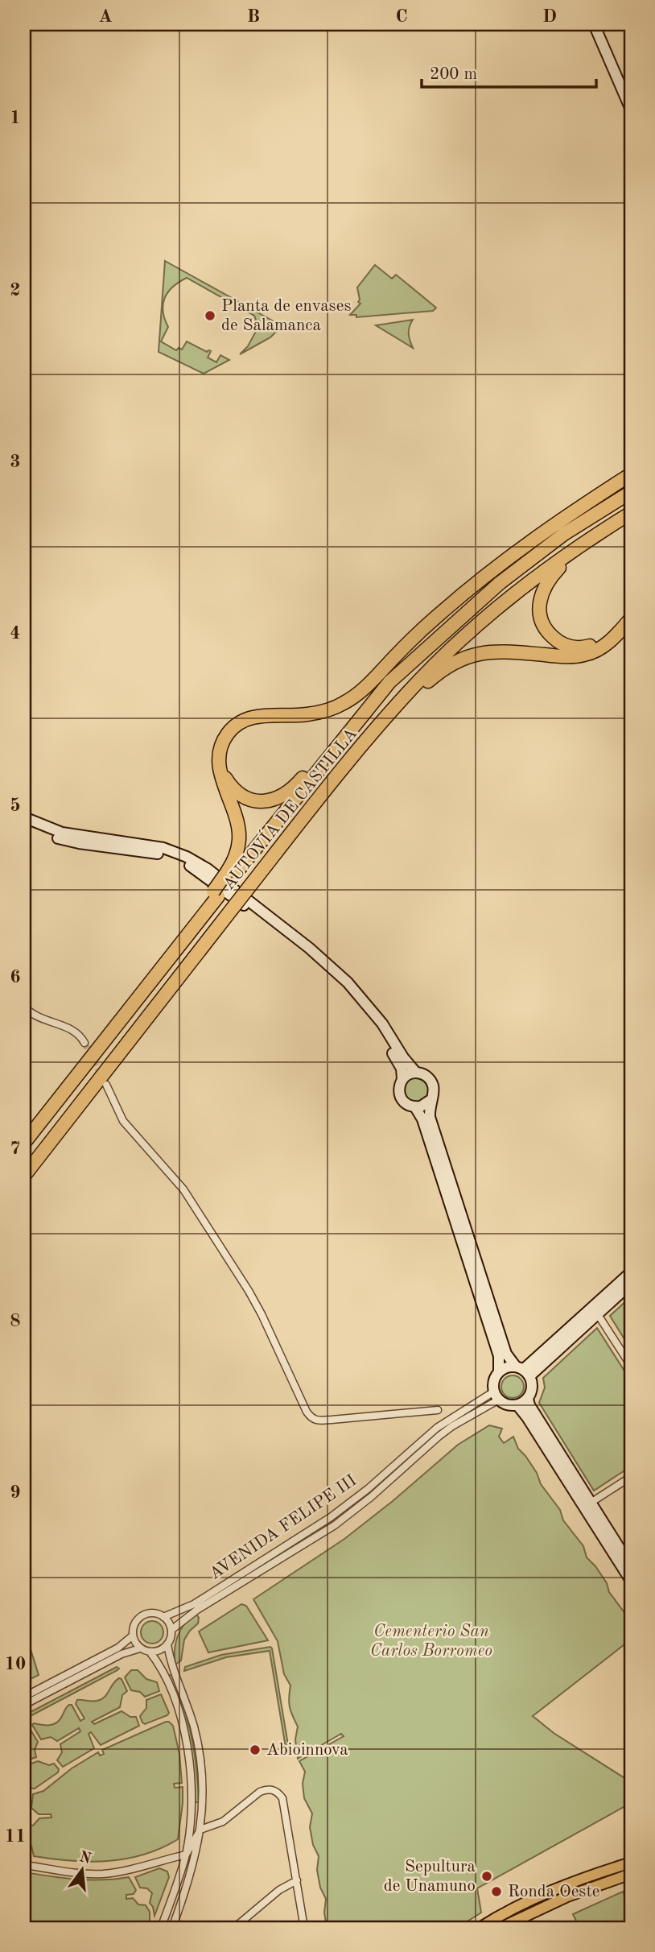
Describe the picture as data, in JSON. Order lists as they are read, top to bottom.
{
  "streets": {
    "highway": ["AUTOVÍA DE CASTILLA"],
    "street": ["AVENIDA FELIPE III"]
  },
  "parks": ["Cementerio San Carlos Borromeo"],
  "places": [
    "Planta de envases de Salamanca",
    "Abioinnova",
    "Sepultura de Unamuno",
    "Ronda Oeste"
  ],
  "scale_bar": "200 m",
  "north": "top",
  "grid": {
    "columns": [
      "A",
      "B",
      "C",
      "D"
    ],
    "rows": [
      "1",
      "2",
      "3",
      "4",
      "5",
      "6",
      "7",
      "8",
      "9",
      "10",
      "11"
    ]
  }
}
